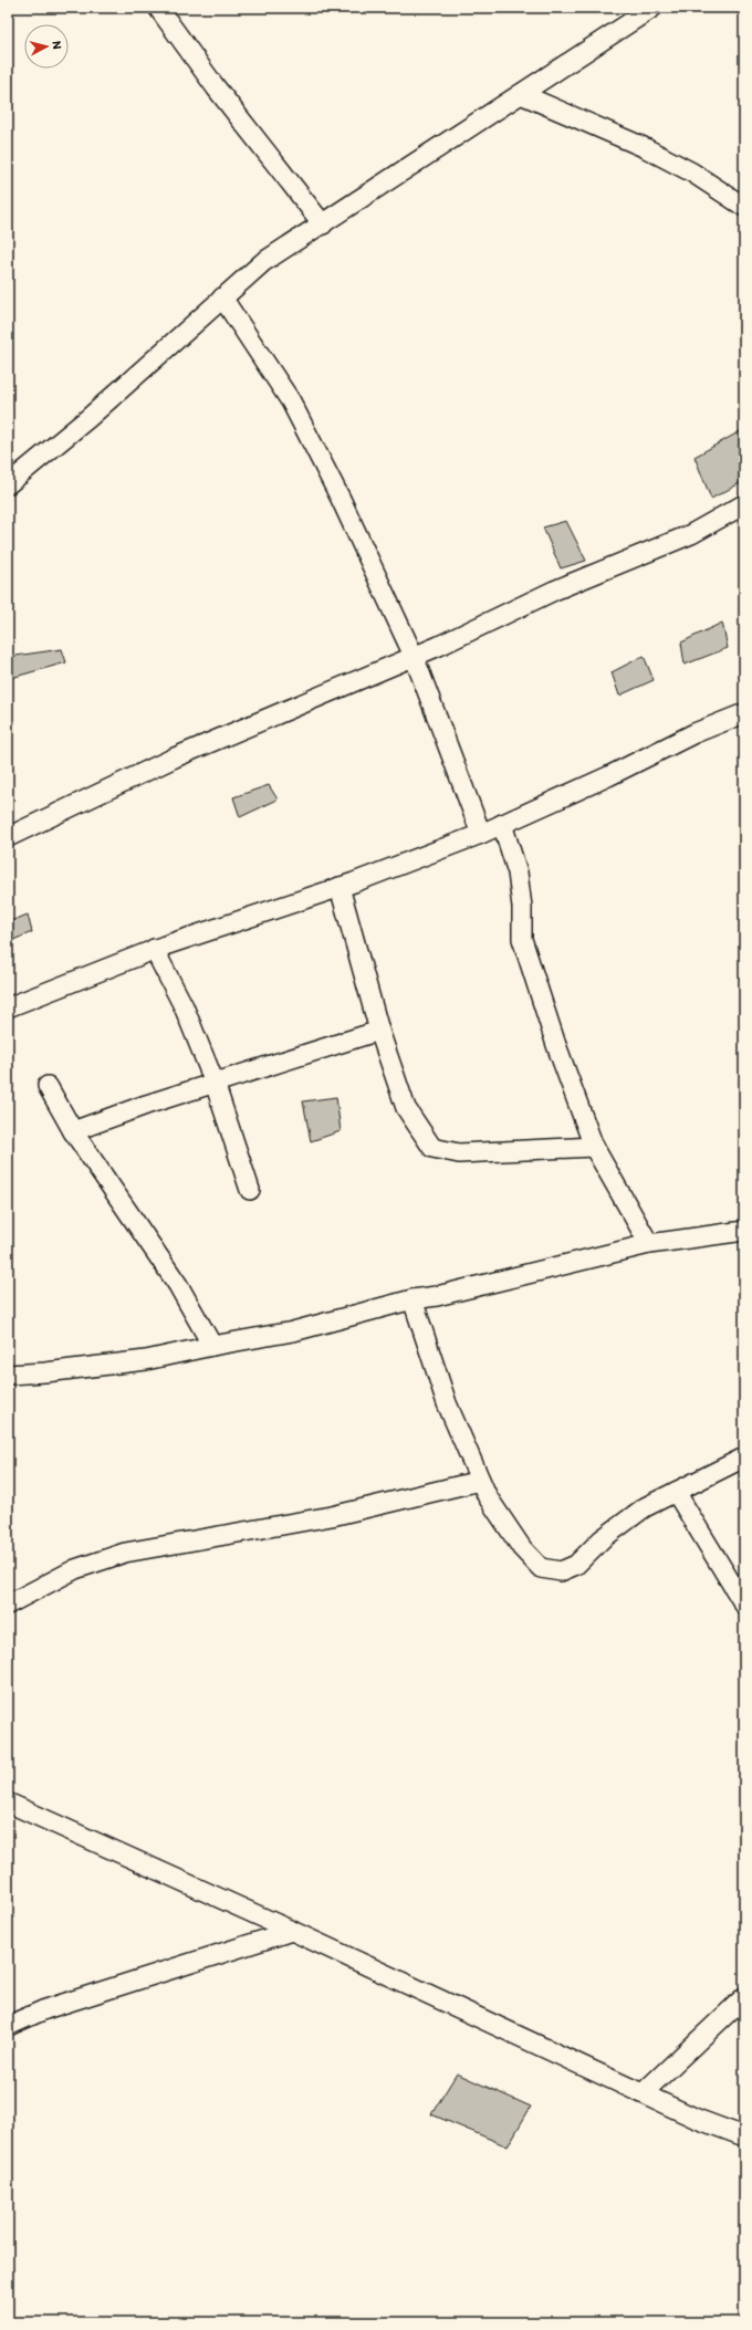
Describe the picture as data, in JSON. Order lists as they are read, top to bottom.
{
  "north": "right"
}
